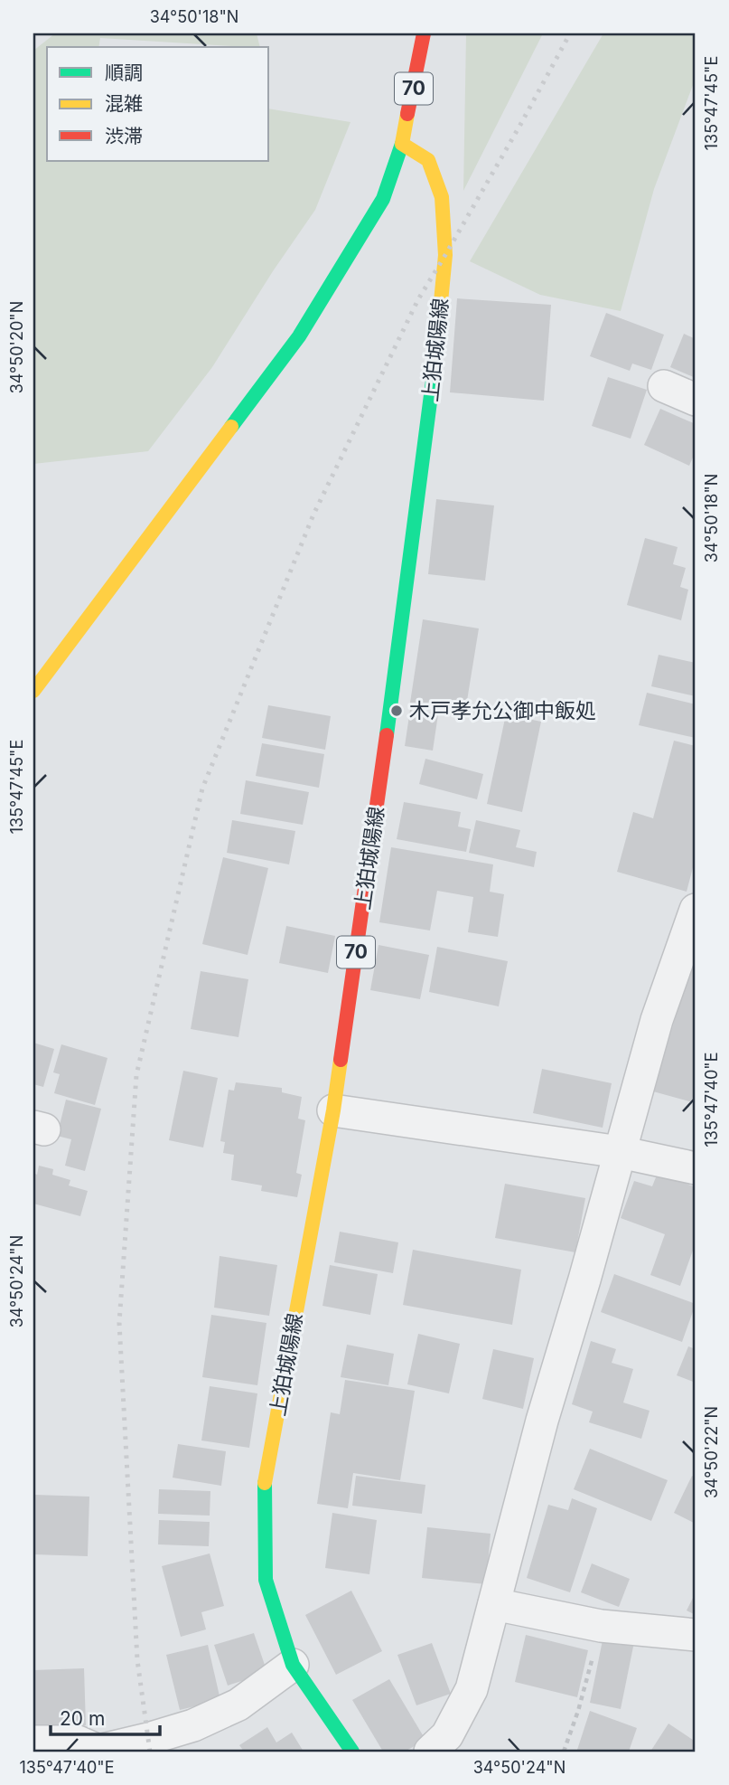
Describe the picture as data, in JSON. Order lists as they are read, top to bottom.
{
  "streets": {
    "main road": ["70", "上狛城陽線"]
  },
  "crossings": [
    ["70", "上狛城陽線"]
  ],
  "places": ["木戸孝允公御中飯処"],
  "legend": ["順調", "混雑", "渋滞"],
  "scale_bar": "20 m",
  "coordinates": [
    "34°50'18\"N",
    "135°47'45\"E",
    "34°50'20\"N",
    "135°47'40\"E",
    "34°50'24\"N",
    "34°50'22\"N"
  ]
}
